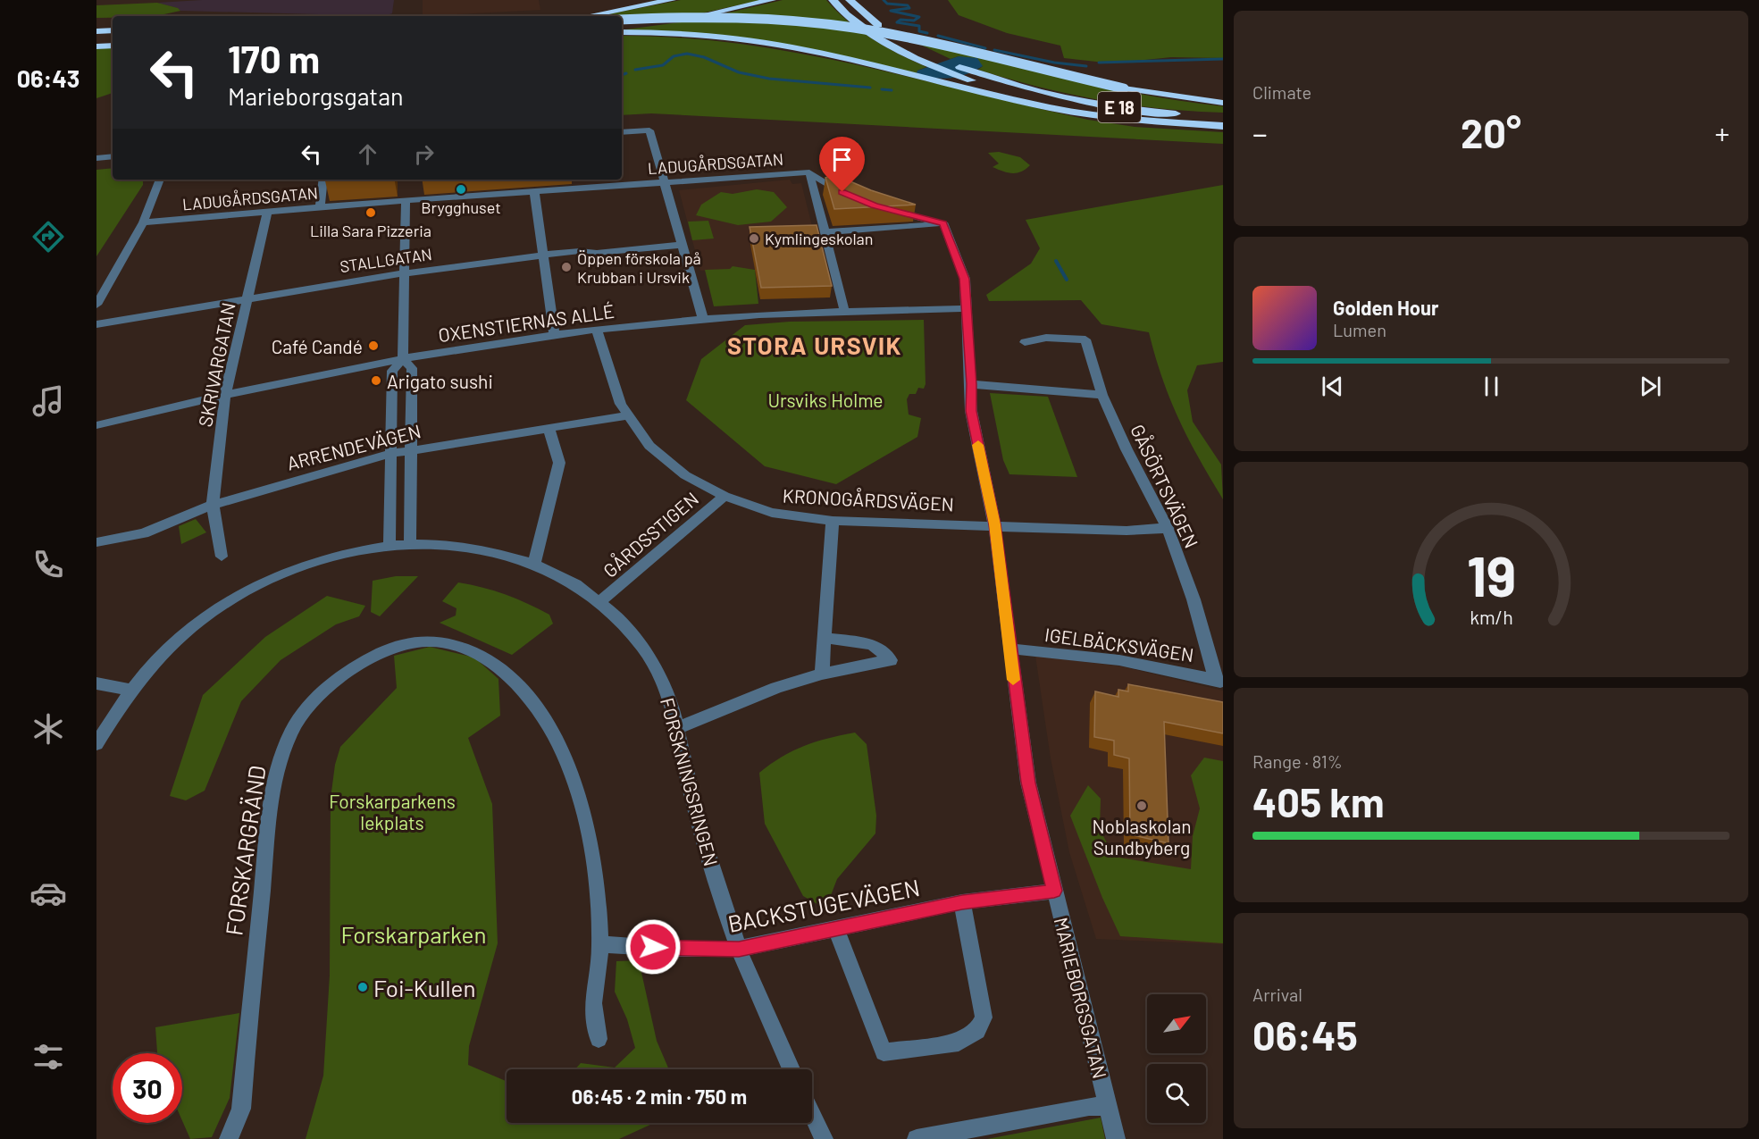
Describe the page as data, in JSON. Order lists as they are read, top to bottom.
{
  "streets": {
    "highway": ["E 18"],
    "street": [
      "LADUGÅRDSGATAN",
      "STALLGATAN",
      "OXENSTIERNAS ALLÉ",
      "SKRIVARGATAN",
      "ARRENDEVÄGEN",
      "GÅSÖRTSVÄGEN",
      "KRONOGÅRDSVÄGEN",
      "GÅRDSSTIGEN",
      "IGELBÄCKSVÄGEN",
      "FORSKNINGSRINGEN",
      "FORSKARGRÄND",
      "BACKSTUGEVÄGEN",
      "MARIEBORGSGATAN"
    ]
  },
  "crossings": [
    ["LADUGÅRDSGATAN", "SKRIVARGATAN"],
    ["STALLGATAN", "SKRIVARGATAN"],
    ["OXENSTIERNAS ALLÉ", "SKRIVARGATAN"],
    ["OXENSTIERNAS ALLÉ", "KRONOGÅRDSVÄGEN"],
    ["OXENSTIERNAS ALLÉ", "MARIEBORGSGATAN"],
    ["SKRIVARGATAN", "ARRENDEVÄGEN"],
    ["ARRENDEVÄGEN", "KRONOGÅRDSVÄGEN"],
    ["GÅSÖRTSVÄGEN", "KRONOGÅRDSVÄGEN"],
    ["GÅSÖRTSVÄGEN", "IGELBÄCKSVÄGEN"],
    ["KRONOGÅRDSVÄGEN", "GÅRDSSTIGEN"],
    ["KRONOGÅRDSVÄGEN", "MARIEBORGSGATAN"],
    ["GÅRDSSTIGEN", "FORSKNINGSRINGEN"],
    ["IGELBÄCKSVÄGEN", "MARIEBORGSGATAN"],
    ["FORSKNINGSRINGEN", "BACKSTUGEVÄGEN"],
    ["FORSKARGRÄND", "BACKSTUGEVÄGEN"],
    ["BACKSTUGEVÄGEN", "MARIEBORGSGATAN"]
  ],
  "districts": ["STORA URSVIK"],
  "parks": ["Ursviks Holme", "Forskarparkens lekplats", "Forskarparken"],
  "places": [
    "Brygghuset",
    "Lilla Sara Pizzeria",
    "Kymlingeskolan",
    "Öppen förskola på Krubban i Ursvik",
    "Café Candé",
    "Arigato sushi",
    "Noblaskolan Sundbyberg",
    "Foi-Kullen"
  ],
  "north": "top right",
  "page": {
    "tabs": "06:43",
    "tile": [
      "Climate",
      ["Range · 81%", "405 km"],
      ["Arrival", "06:45"]
    ],
    "turn": ["170 m", "Marieborgsgatan"],
    "heat": ["−", "20°", "+"],
    "song": ["Golden Hour", "Lumen"],
    "limit": "30",
    "trip": "06:45 · 2 min · 750 m",
    "gauge": ["19", "km/h"]
  }
}
